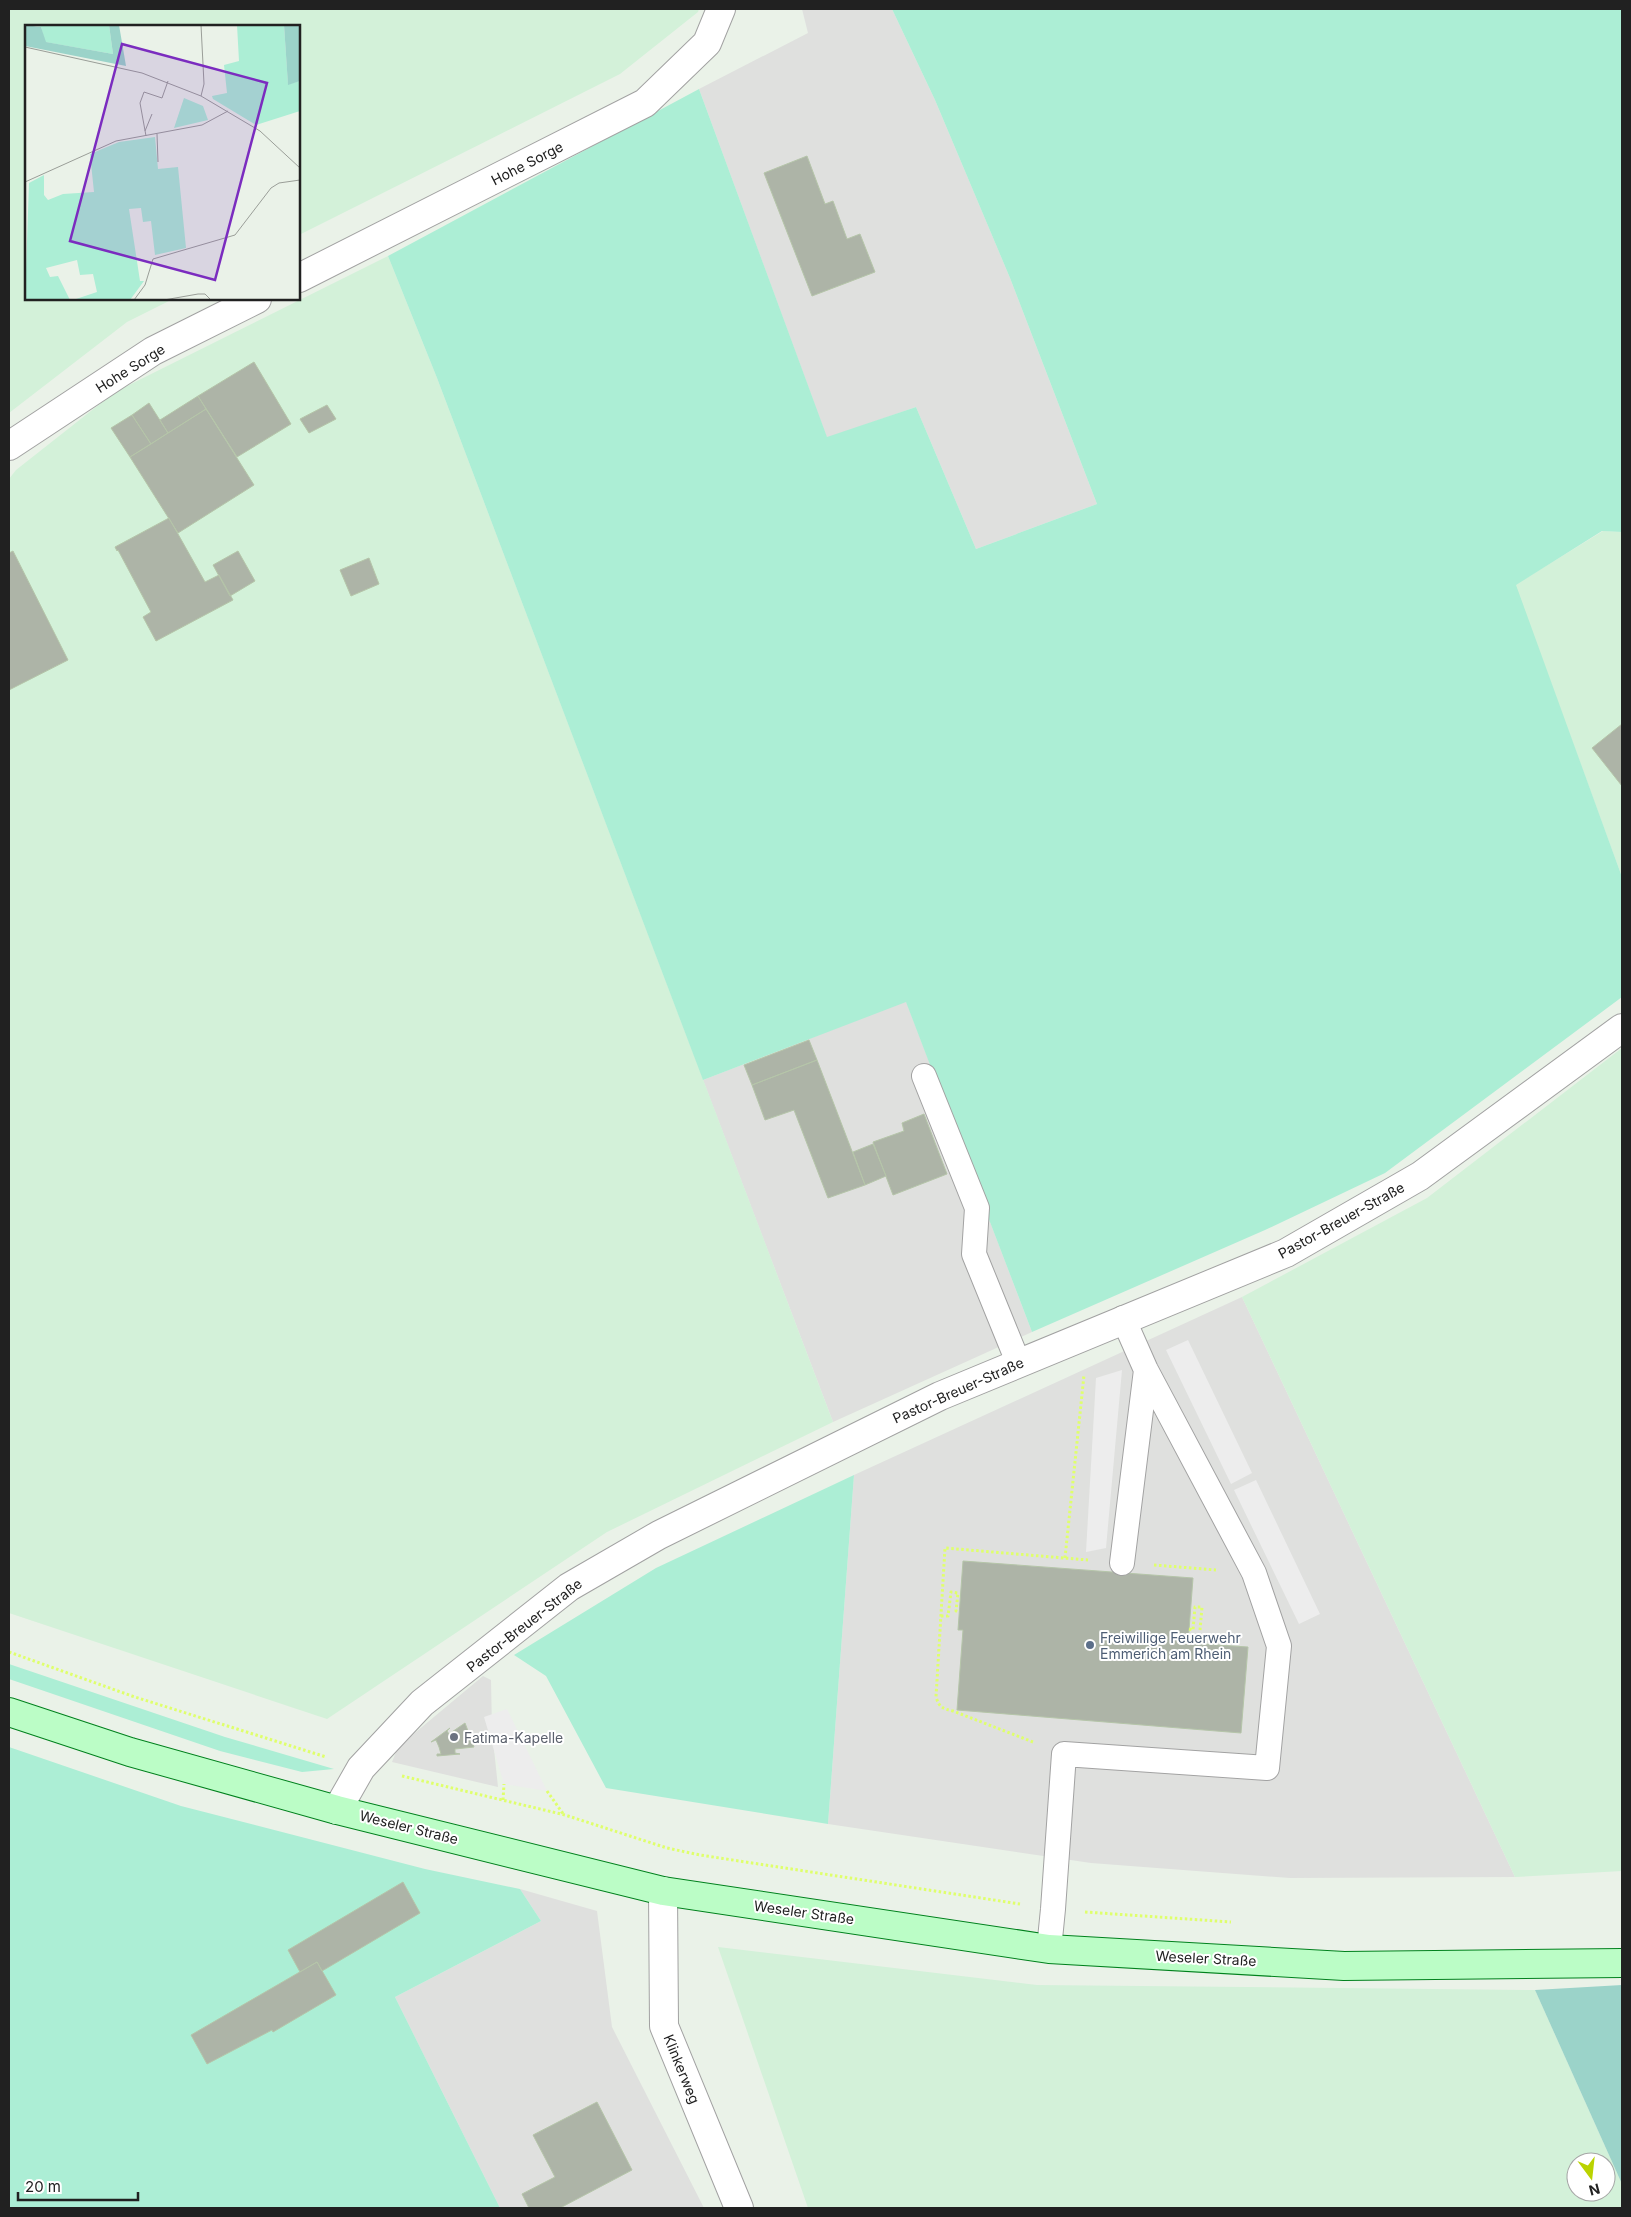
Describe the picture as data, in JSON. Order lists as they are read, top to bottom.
{
  "streets": {
    "main road": ["Weseler Straße"],
    "street": ["Hohe Sorge", "Pastor-Breuer-Straße", "Klinkerweg"]
  },
  "crossings": [
    ["Pastor-Breuer-Straße", "Weseler Straße"],
    ["Weseler Straße", "Klinkerweg"]
  ],
  "places": ["Freiwillige Feuerwehr Emmerich am Rhein", "Fatima-Kapelle"],
  "scale_bar": "20 m",
  "north": "bottom"
}
